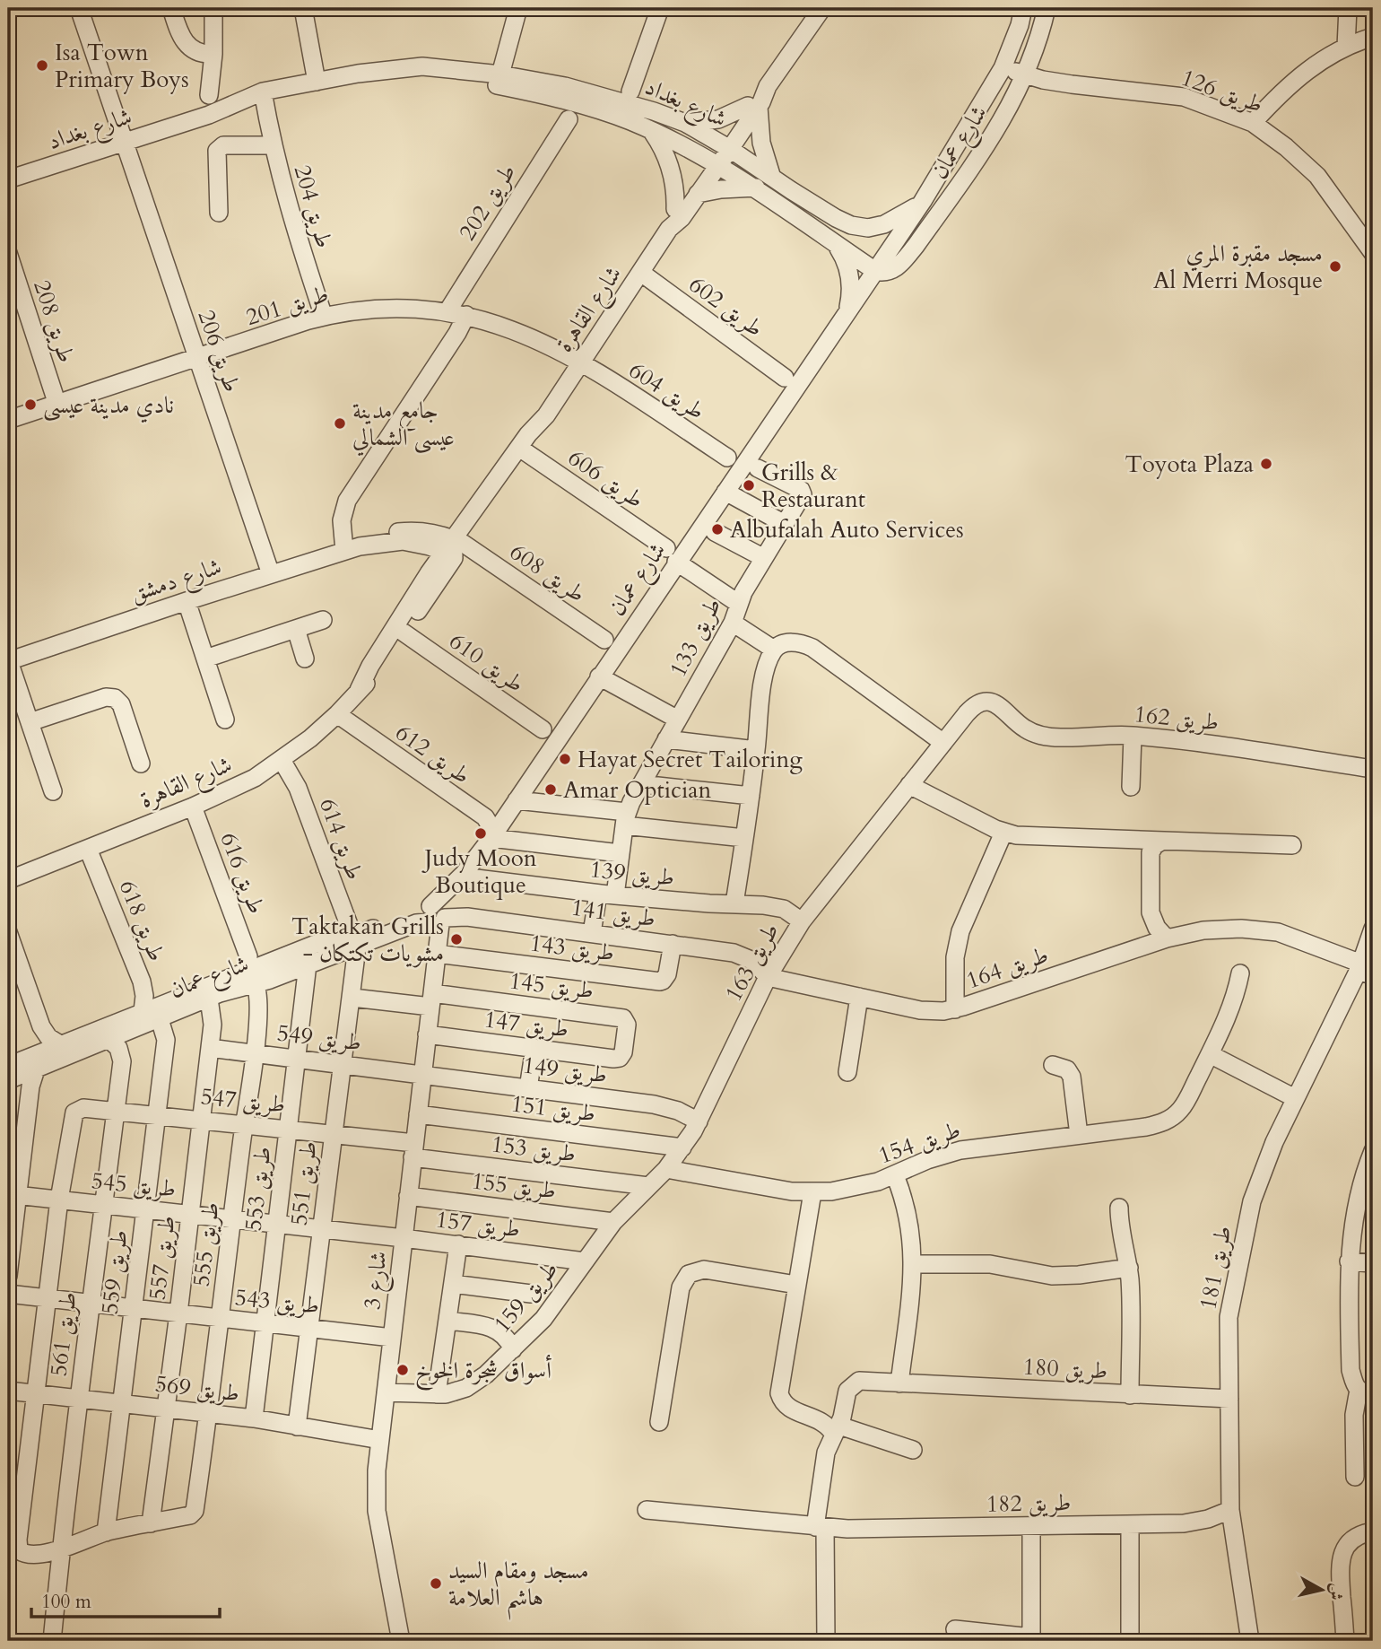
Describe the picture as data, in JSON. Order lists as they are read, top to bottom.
{
  "streets": {
    "street": [
      "طريق 126",
      "شارع بغداد",
      "شارع عمان",
      "طريق 202",
      "طريق 204",
      "طريق 201",
      "طريق 602",
      "شارع القاهرة",
      "طريق 208",
      "طريق 206",
      "طريق 604",
      "طريق 606",
      "طريق 608",
      "شارع دمشق",
      "طريق 133",
      "طريق 610",
      "طريق 162",
      "طريق 612",
      "طريق 614",
      "طريق 616",
      "طريق 139",
      "طريق 141",
      "طريق 618",
      "طريق 143",
      "طريق 163",
      "طريق 164",
      "طريق 145",
      "طريق 147",
      "طريق 549",
      "طريق 149",
      "طريق 547",
      "طريق 151",
      "طريق 154",
      "طريق 153",
      "طريق 551",
      "طريق 545",
      "طريق 155",
      "طريق 553",
      "طريق 157",
      "طريق 555",
      "طريق 557",
      "طريق 181",
      "طريق 559",
      "شارع 3",
      "طريق 159",
      "طريق 543",
      "طريق 561",
      "طريق 180",
      "طريق 569",
      "طريق 182"
    ]
  },
  "crossings": [
    ["طريق 126", "شارع عمان"],
    ["شارع بغداد", "شارع عمان"],
    ["شارع بغداد", "طريق 204"],
    ["شارع بغداد", "طريق 206"],
    ["شارع عمان", "طريق 606"],
    ["شارع عمان", "طريق 612"],
    ["شارع عمان", "طريق 614"],
    ["شارع عمان", "طريق 139"],
    ["شارع عمان", "طريق 141"],
    ["شارع عمان", "طريق 618"],
    ["شارع عمان", "طريق 551"],
    ["شارع عمان", "طريق 553"],
    ["شارع عمان", "طريق 555"],
    ["شارع عمان", "طريق 557"],
    ["شارع عمان", "طريق 559"],
    ["شارع عمان", "شارع 3"],
    ["شارع عمان", "طريق 561"],
    ["طريق 202", "طريق 201"],
    ["طريق 204", "طريق 201"],
    ["طريق 201", "شارع القاهرة"],
    ["طريق 201", "طريق 208"],
    ["طريق 201", "طريق 206"],
    ["طريق 201", "طريق 604"],
    ["طريق 602", "شارع القاهرة"],
    ["شارع القاهرة", "طريق 604"],
    ["شارع القاهرة", "طريق 606"],
    ["شارع القاهرة", "طريق 608"],
    ["شارع القاهرة", "شارع دمشق"],
    ["شارع القاهرة", "طريق 610"],
    ["شارع القاهرة", "طريق 612"],
    ["شارع القاهرة", "طريق 614"],
    ["شارع القاهرة", "طريق 616"],
    ["شارع القاهرة", "طريق 618"],
    ["طريق 206", "شارع دمشق"],
    ["طريق 606", "طريق 133"],
    ["طريق 608", "شارع دمشق"],
    ["طريق 133", "طريق 139"],
    ["طريق 133", "طريق 141"],
    ["طريق 162", "طريق 163"],
    ["طريق 614", "طريق 551"],
    ["طريق 139", "طريق 163"],
    ["طريق 141", "طريق 143"],
    ["طريق 141", "طريق 163"],
    ["طريق 141", "طريق 164"],
    ["طريق 141", "شارع 3"],
    ["طريق 143", "شارع 3"],
    ["طريق 163", "طريق 164"],
    ["طريق 163", "طريق 149"],
    ["طريق 163", "طريق 151"],
    ["طريق 163", "طريق 154"],
    ["طريق 163", "طريق 153"],
    ["طريق 163", "طريق 155"],
    ["طريق 163", "طريق 157"],
    ["طريق 163", "طريق 159"],
    ["طريق 164", "طريق 181"],
    ["طريق 145", "طريق 147"],
    ["طريق 145", "شارع 3"],
    ["طريق 147", "شارع 3"],
    ["طريق 549", "طريق 149"],
    ["طريق 549", "طريق 551"],
    ["طريق 549", "طريق 553"],
    ["طريق 549", "طريق 555"],
    ["طريق 549", "طريق 557"],
    ["طريق 549", "شارع 3"],
    ["طريق 149", "شارع 3"],
    ["طريق 547", "طريق 153"],
    ["طريق 547", "طريق 551"],
    ["طريق 547", "طريق 545"],
    ["طريق 547", "طريق 553"],
    ["طريق 547", "طريق 555"],
    ["طريق 547", "طريق 557"],
    ["طريق 547", "طريق 559"],
    ["طريق 547", "شارع 3"],
    ["طريق 547", "طريق 561"],
    ["طريق 151", "شارع 3"],
    ["طريق 153", "شارع 3"],
    ["طريق 551", "طريق 545"],
    ["طريق 551", "طريق 543"],
    ["طريق 551", "طريق 569"],
    ["طريق 545", "طريق 553"],
    ["طريق 545", "طريق 157"],
    ["طريق 545", "طريق 555"],
    ["طريق 545", "طريق 557"],
    ["طريق 545", "طريق 559"],
    ["طريق 545", "شارع 3"],
    ["طريق 545", "طريق 561"],
    ["طريق 155", "شارع 3"],
    ["طريق 553", "طريق 543"],
    ["طريق 553", "طريق 569"],
    ["طريق 157", "شارع 3"],
    ["طريق 157", "طريق 159"],
    ["طريق 555", "طريق 557"],
    ["طريق 555", "طريق 543"],
    ["طريق 555", "طريق 569"],
    ["طريق 557", "طريق 543"],
    ["طريق 557", "طريق 569"],
    ["طريق 181", "طريق 180"],
    ["طريق 181", "طريق 182"],
    ["طريق 559", "طريق 543"],
    ["طريق 559", "طريق 569"],
    ["شارع 3", "طريق 159"],
    ["شارع 3", "طريق 543"],
    ["شارع 3", "طريق 569"],
    ["طريق 543", "طريق 561"],
    ["طريق 561", "طريق 569"],
    ["طريق 180", "طريق 182"]
  ],
  "places": [
    "Isa Town Primary Boys",
    "مسجد مقبرة المري Al Merri Mosque",
    "نادي مدينة عيسى",
    "جامع مدينة عيسى الشمالي",
    "Toyota Plaza",
    "Grills & Restaurant",
    "Albufalah Auto Services",
    "Hayat Secret Tailoring",
    "Amar Optician",
    "Judy Moon Boutique",
    "Taktakan Grills - مشويات تكتكان",
    "أسواق شجرة الخوخ",
    "مسجد ومقام السيد هاشم العلامة"
  ],
  "scale_bar": "100 m",
  "north": "right"
}
